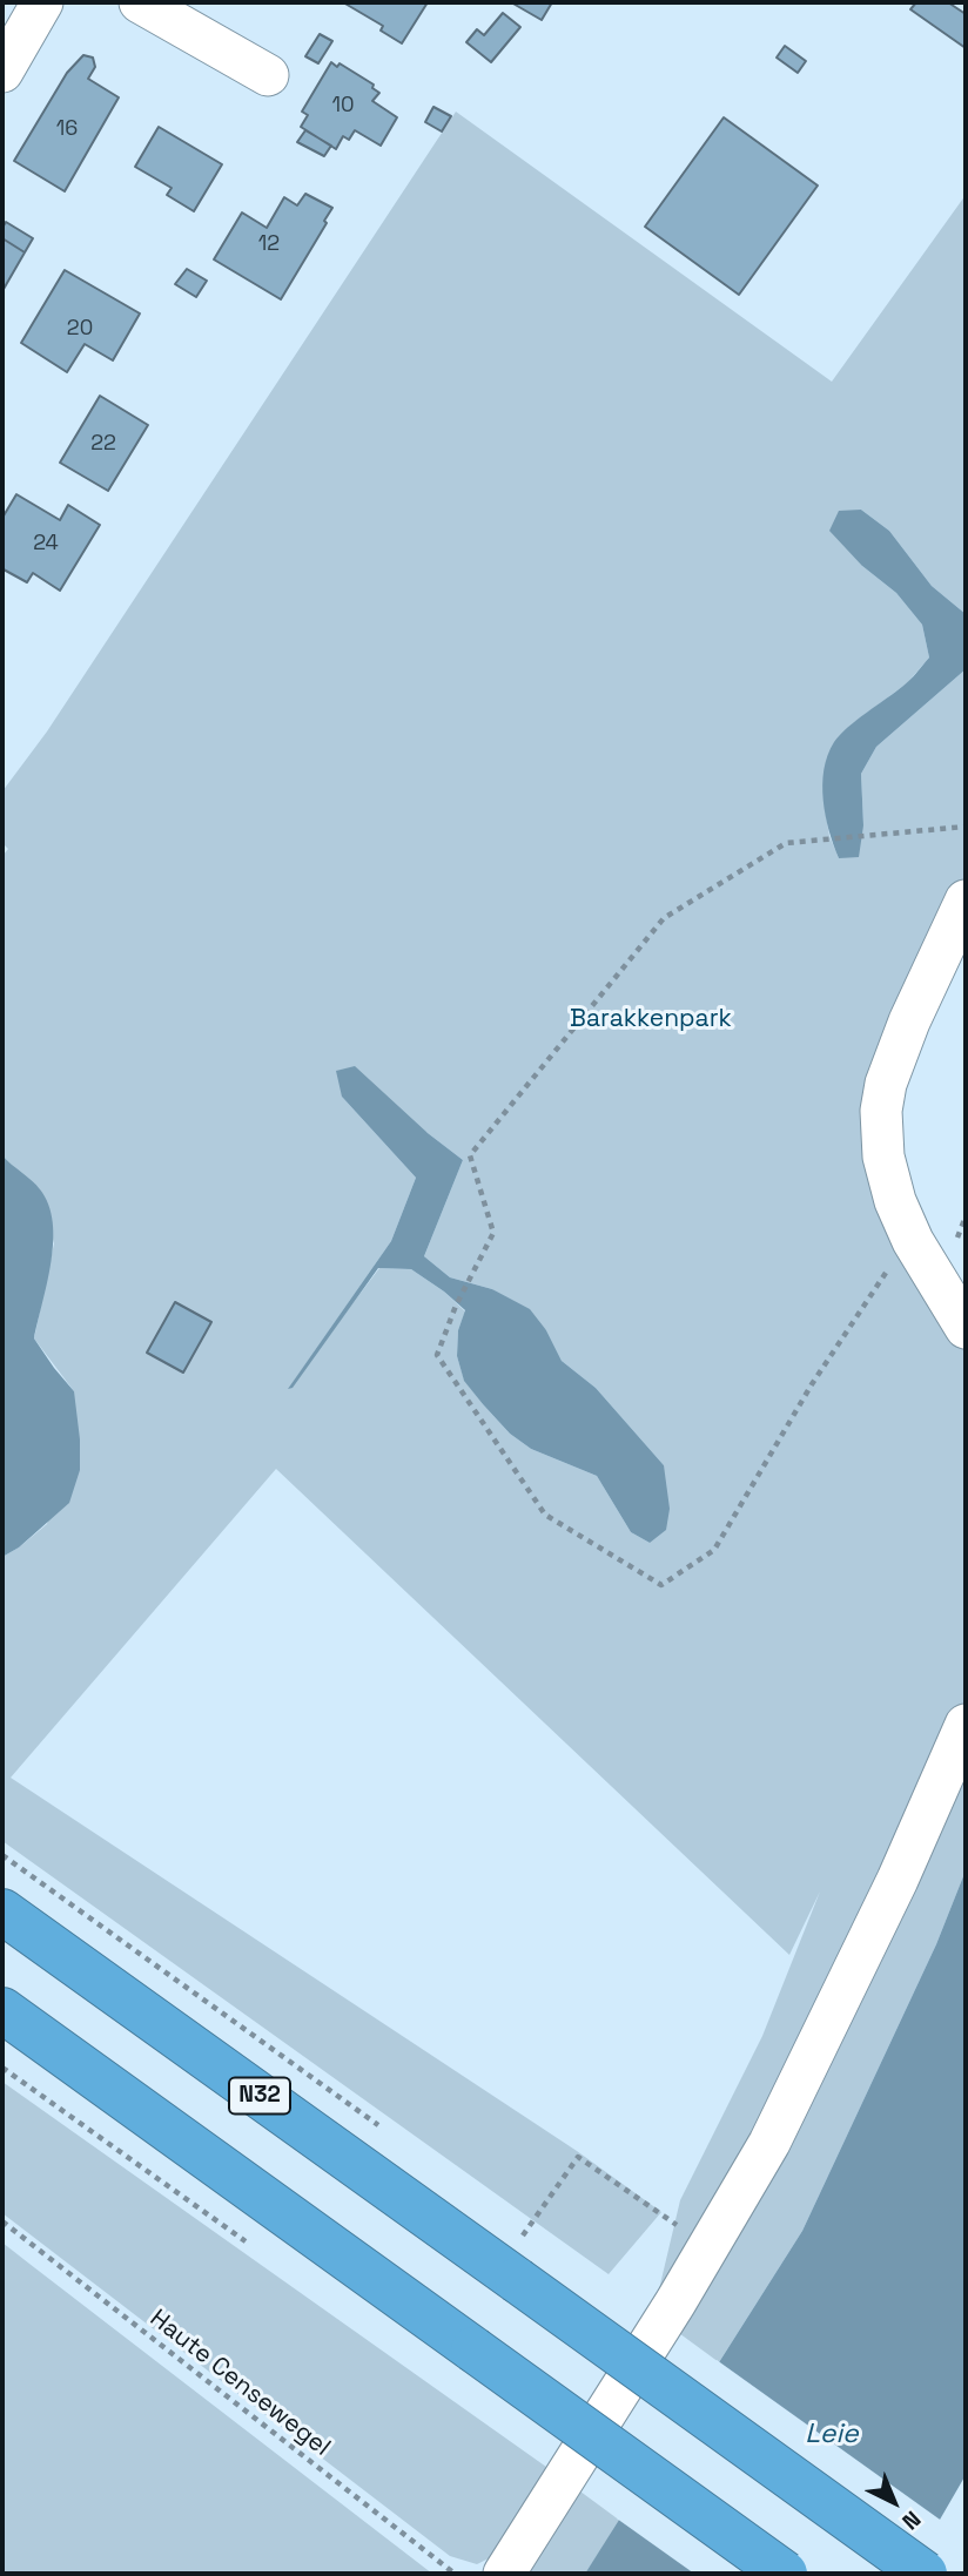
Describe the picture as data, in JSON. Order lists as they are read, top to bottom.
{
  "streets": {
    "highway": ["N32"],
    "path": ["Haute Censewegel"]
  },
  "water": ["Leie"],
  "parks": ["Barakkenpark"],
  "house_numbers": [
    "10",
    "16",
    "12",
    "20",
    "22",
    "24"
  ],
  "north": "bottom right"
}
